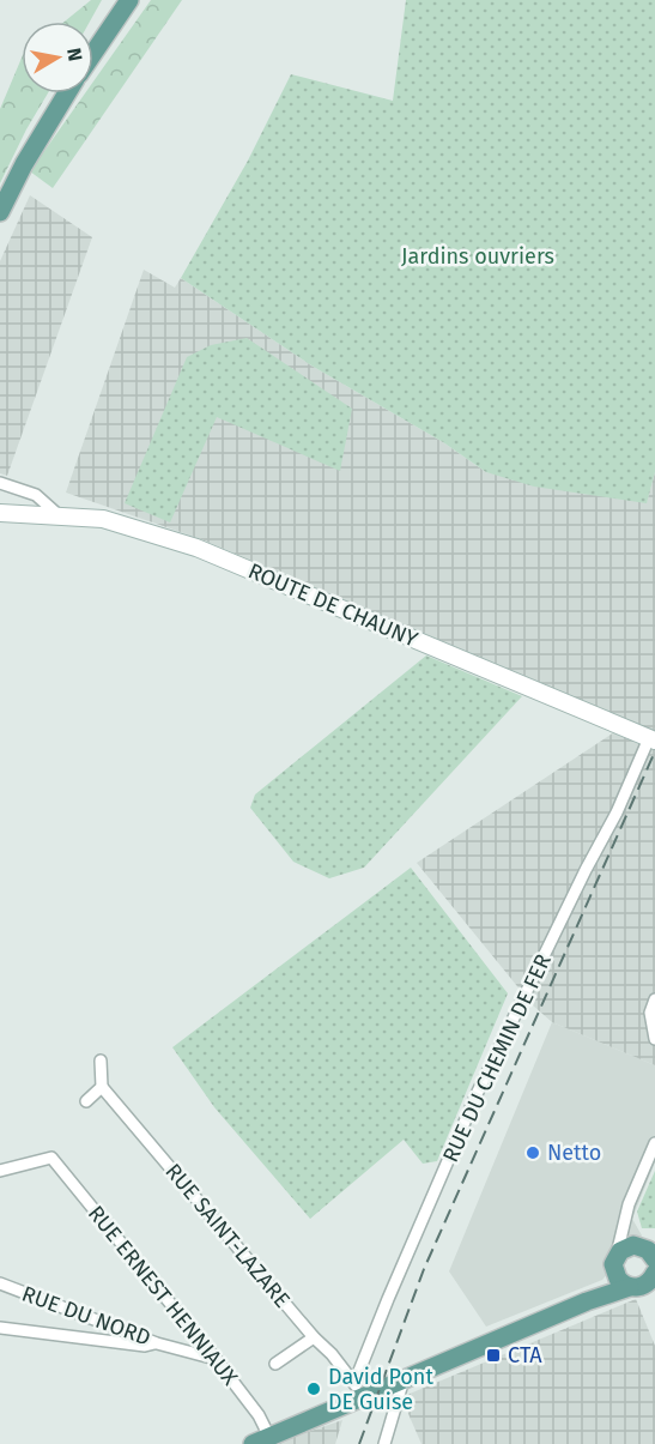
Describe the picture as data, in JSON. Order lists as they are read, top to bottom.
{
  "streets": {
    "street": [
      "ROUTE DE CHAUNY",
      "RUE DU CHEMIN DE FER",
      "RUE SAINT-LAZARE",
      "RUE ERNEST HENNIAUX",
      "RUE DU NORD"
    ]
  },
  "crossings": [
    ["ROUTE DE CHAUNY", "RUE DU CHEMIN DE FER"],
    ["RUE DU CHEMIN DE FER", "RUE SAINT-LAZARE"],
    ["RUE ERNEST HENNIAUX", "RUE DU NORD"]
  ],
  "parks": ["Jardins ouvriers"],
  "places": {
    "other": ["Netto", "David Pont DE Guise"],
    "transit": ["CTA"]
  },
  "north": "right"
}
